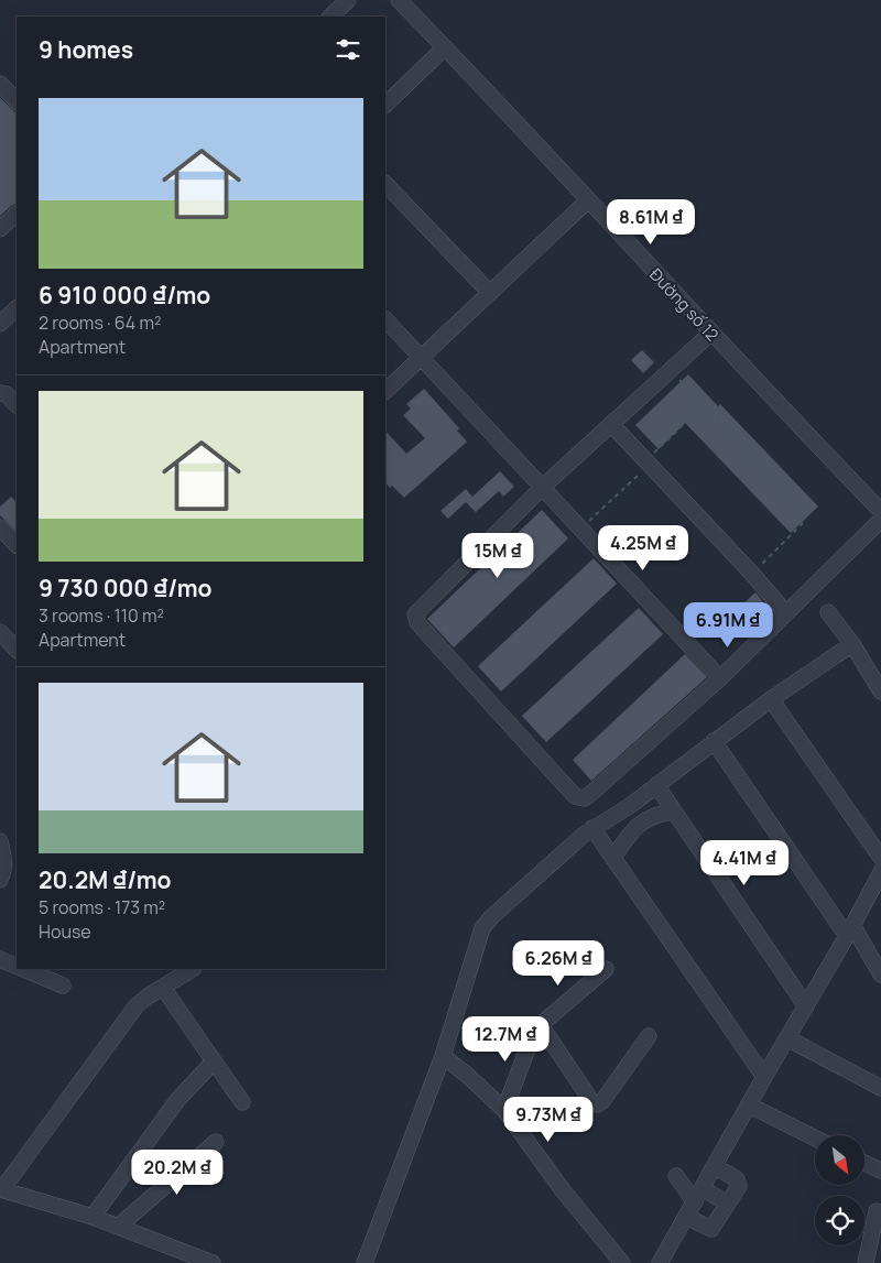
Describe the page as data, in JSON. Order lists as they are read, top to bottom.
{
  "streets": {
    "street": ["Đường số 12"]
  },
  "north": "bottom right",
  "page": {
    "heading": "9 homes",
    "list": [
      {
        "name": "6 910 000 ₫/mo",
        "note": "2 rooms · 64 m² · Apartment"
      },
      {
        "name": "9 730 000 ₫/mo",
        "note": "3 rooms · 110 m² · Apartment"
      },
      {
        "name": "20.2M ₫/mo",
        "note": "5 rooms · 173 m² · House"
      }
    ],
    "price": [
      "8.61M ₫",
      "4.25M ₫",
      "15M ₫",
      "6.91M ₫",
      "4.41M ₫",
      "6.26M ₫",
      "12.7M ₫",
      "9.73M ₫",
      "20.2M ₫"
    ]
  }
}
